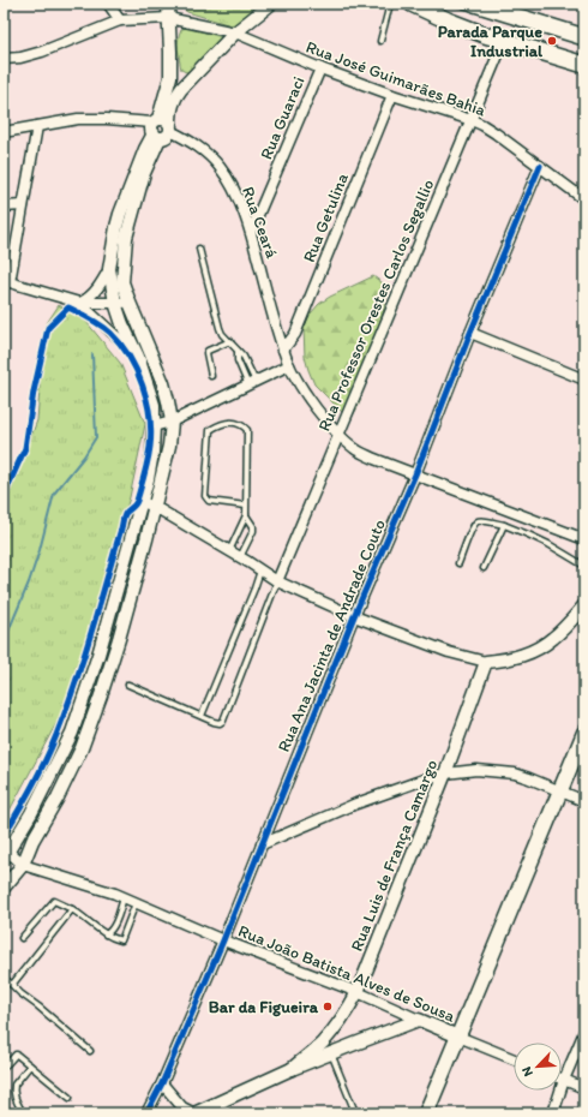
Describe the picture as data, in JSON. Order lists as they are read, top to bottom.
{
  "streets": {
    "street": [
      "Rua José Guimarães Bahia",
      "Rua Guaraci",
      "Rua Getulina",
      "Rua Ceará",
      "Rua Professor Orestes Carlos Segallio",
      "Rua Ana Jacinta de Andrade Couto",
      "Rua Luis de França Camargo",
      "Rua João Batista Alves de Sousa"
    ]
  },
  "crossings": [
    ["Rua José Guimarães Bahia", "Rua Guaraci"],
    ["Rua José Guimarães Bahia", "Rua Getulina"],
    ["Rua José Guimarães Bahia", "Rua Professor Orestes Carlos Segallio"],
    ["Rua José Guimarães Bahia", "Rua Ana Jacinta de Andrade Couto"],
    ["Rua Guaraci", "Rua Ceará"],
    ["Rua Getulina", "Rua Ceará"],
    ["Rua Ceará", "Rua Professor Orestes Carlos Segallio"],
    ["Rua Ceará", "Rua Ana Jacinta de Andrade Couto"],
    ["Rua Ana Jacinta de Andrade Couto", "Rua João Batista Alves de Sousa"],
    ["Rua Luis de França Camargo", "Rua João Batista Alves de Sousa"]
  ],
  "places": ["Parada Parque Industrial", "Bar da Figueira"],
  "north": "bottom left"
}
